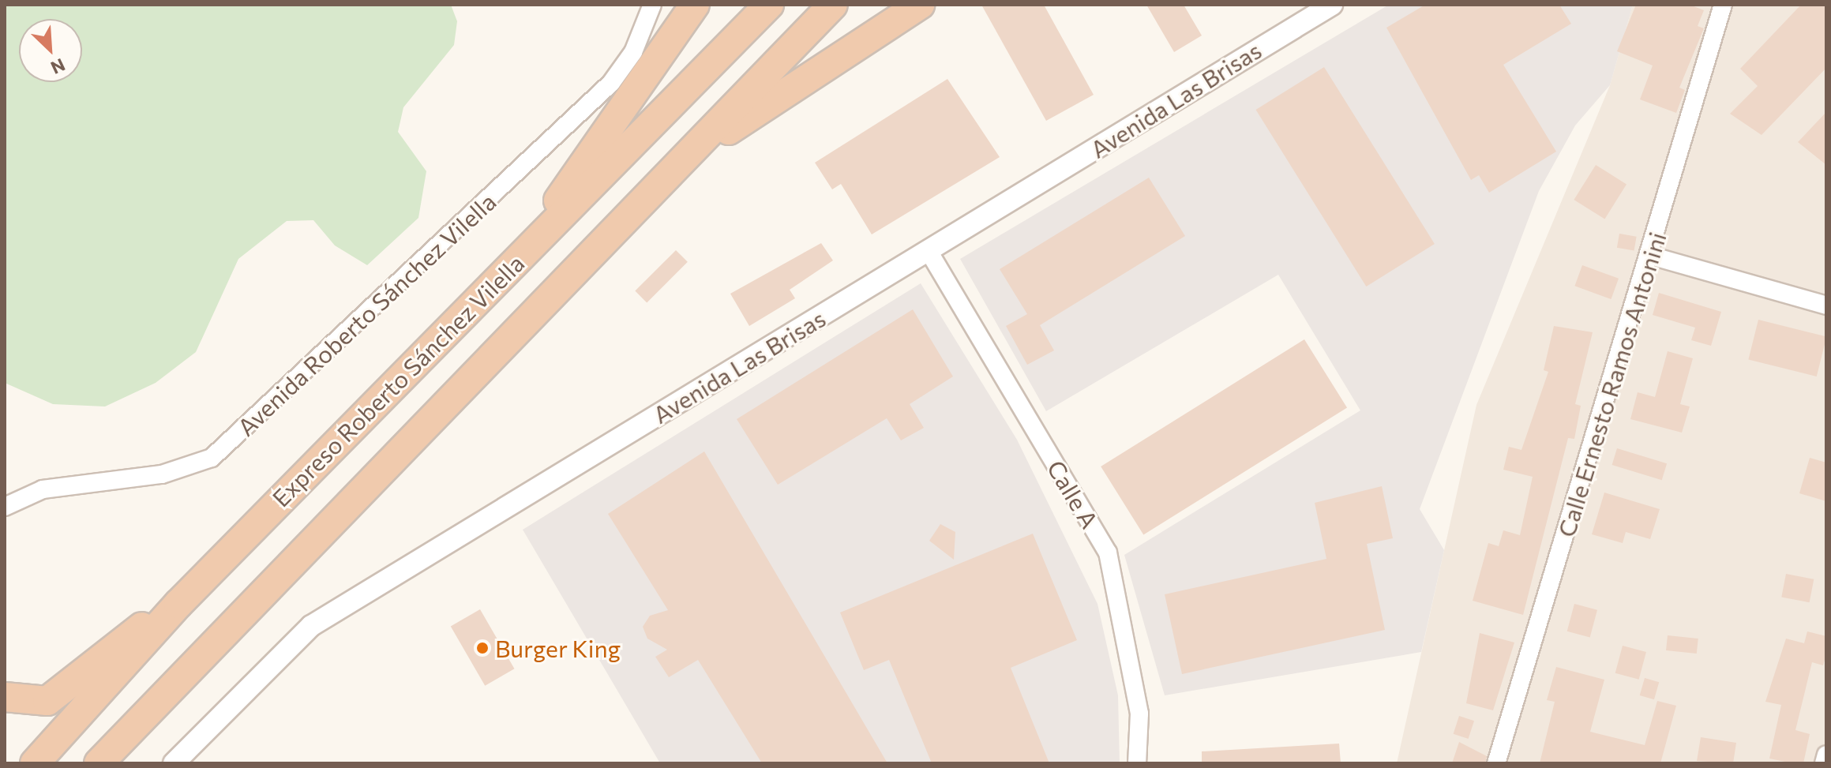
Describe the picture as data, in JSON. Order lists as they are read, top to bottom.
{
  "streets": {
    "highway": ["Expreso Roberto Sánchez Vilella"],
    "street": [
      "Avenida Las Brisas",
      "Avenida Roberto Sánchez Vilella",
      "Calle Ernesto Ramos Antonini",
      "Calle A"
    ]
  },
  "crossings": [
    ["Avenida Las Brisas", "Calle A"]
  ],
  "places": ["Burger King"],
  "north": "bottom right"
}
